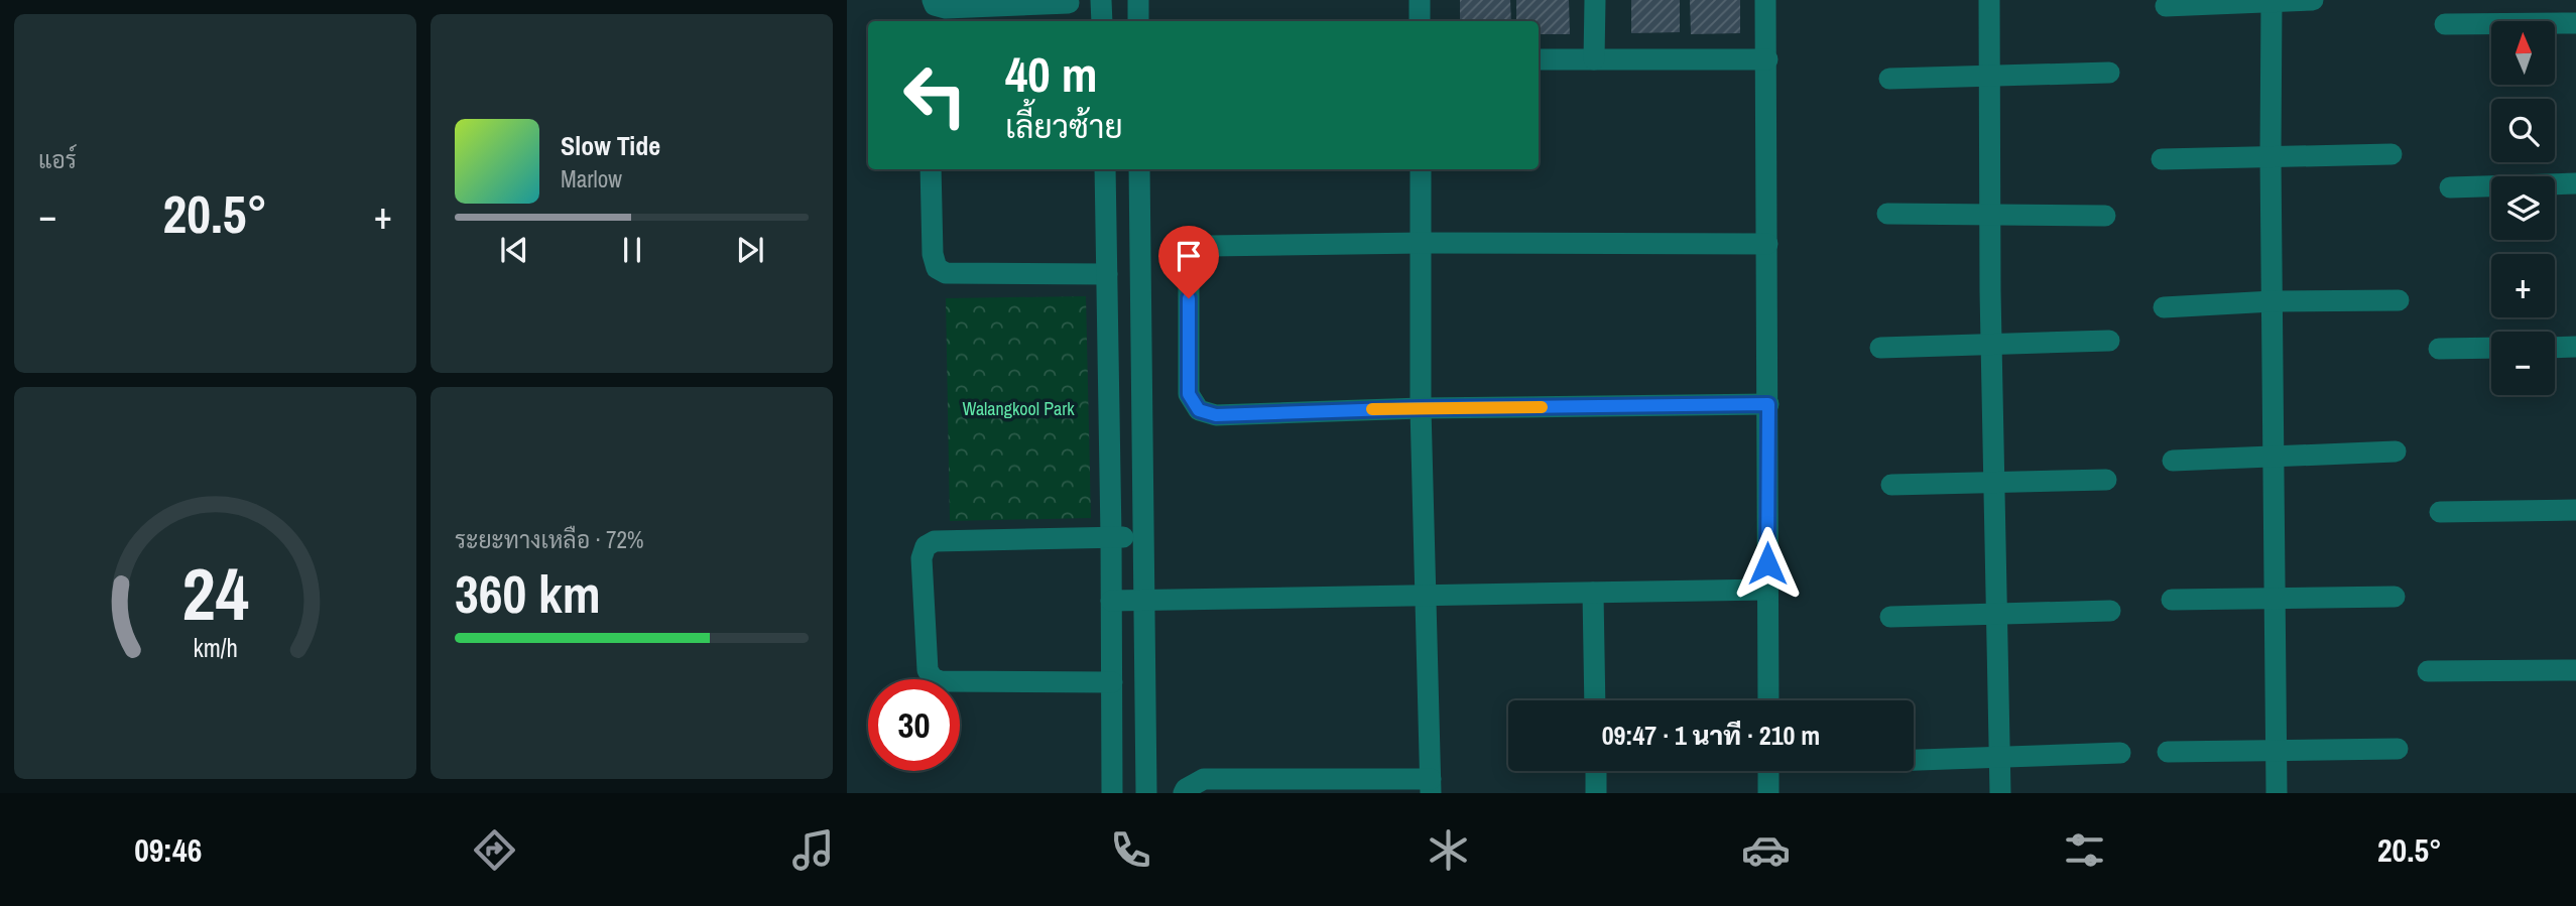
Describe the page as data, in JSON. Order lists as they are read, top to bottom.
{
  "parks": ["Walangkool Park"],
  "north": "top",
  "page": {
    "tile": [
      "แอร์",
      ["ระยะทางเหลือ · 72%", "360 km"]
    ],
    "map_buttons": ["+", "−"],
    "turn": ["40 m", "เลี้ยวซ้าย"],
    "song": ["Slow Tide", "Marlow"],
    "heat": ["−", "20.5°", "+"],
    "limit": "30",
    "trip": "09:47 · 1 นาที · 210 m",
    "tabs": ["09:46", "20.5°"],
    "gauge": ["24", "km/h"]
  }
}
